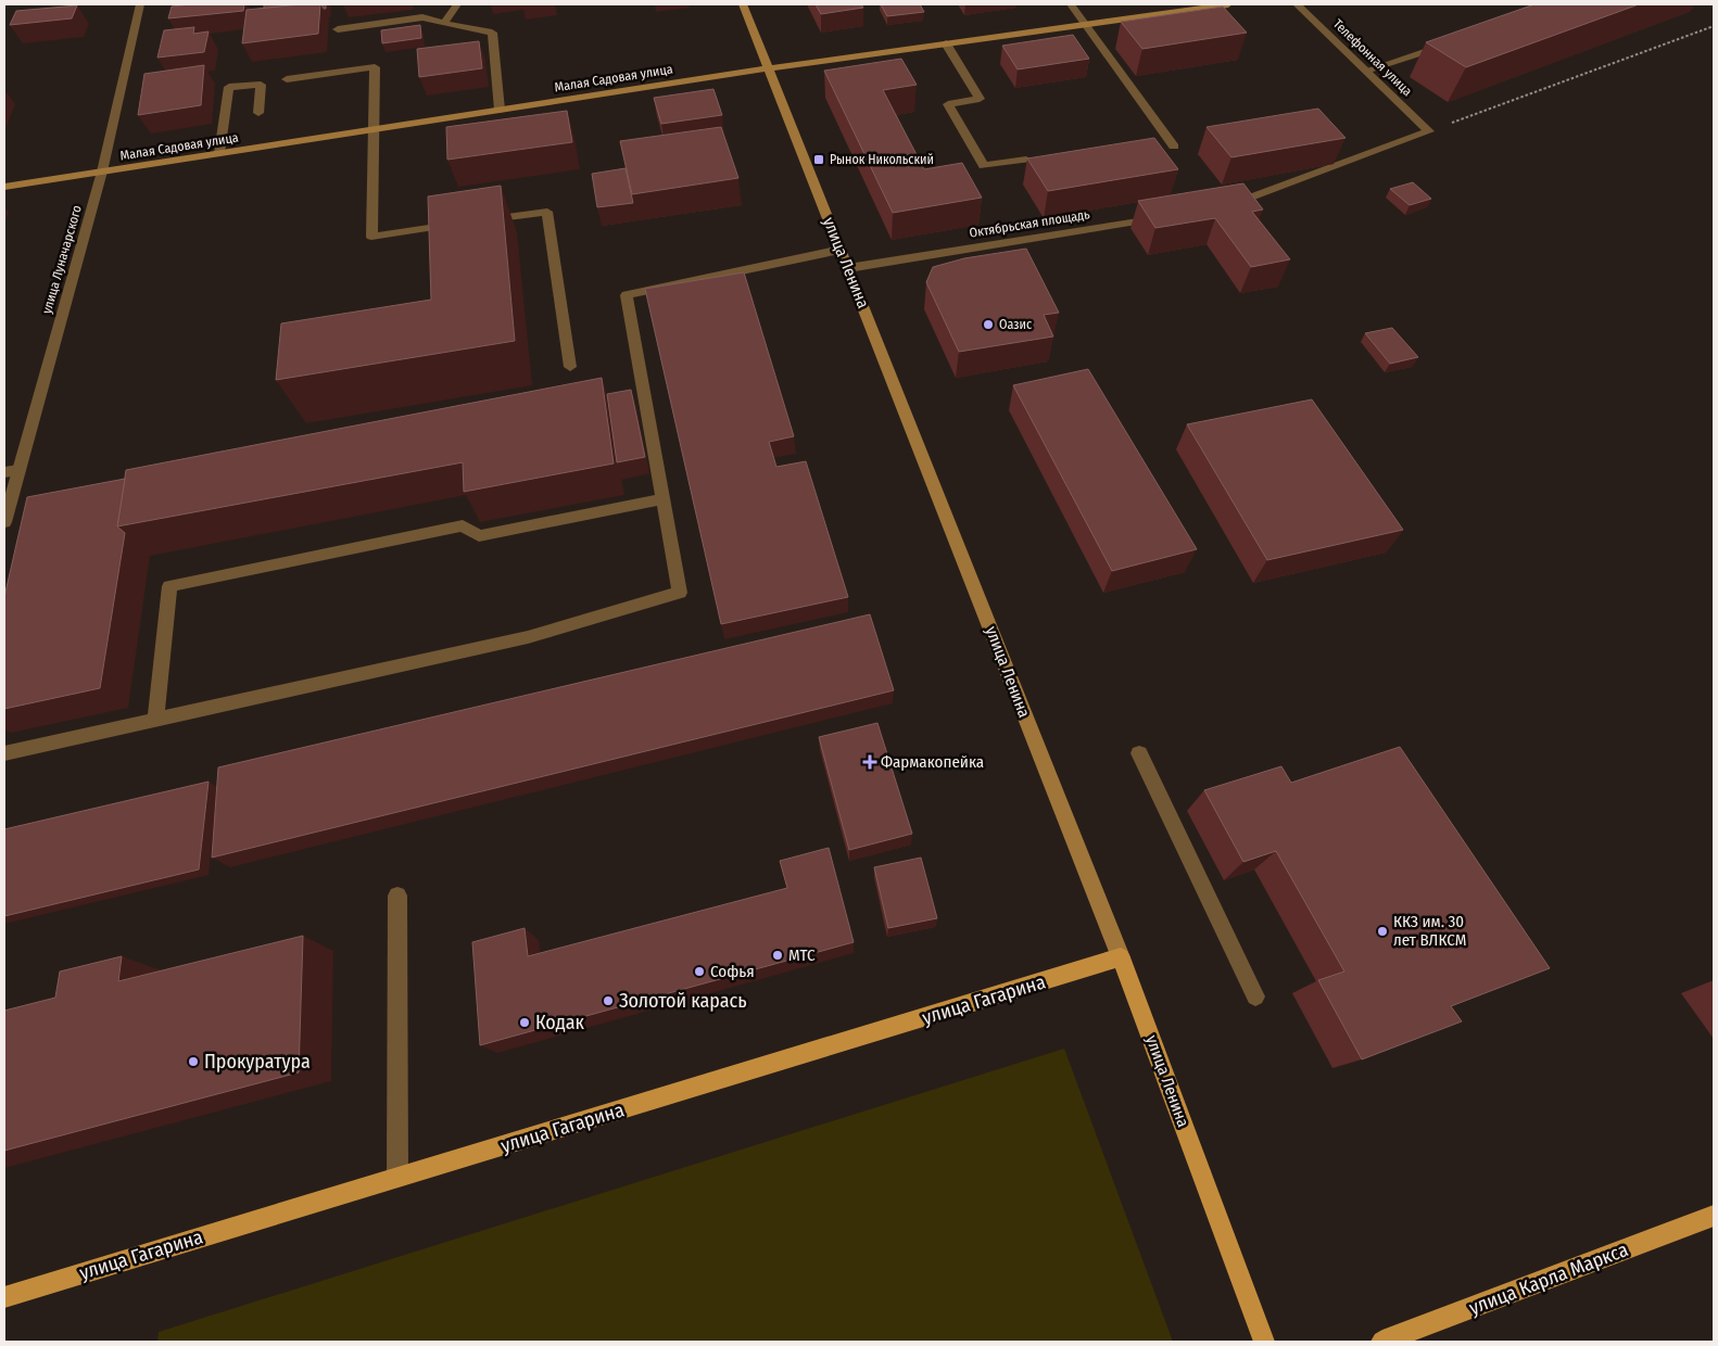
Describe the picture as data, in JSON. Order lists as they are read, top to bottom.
{
  "streets": {
    "main road": ["улица Ленина", "улица Гагарина", "улица Карла Маркса"],
    "street": [
      "Телефонная улица",
      "Малая Садовая улица",
      "Октябрьская площадь",
      "улица Луначарского"
    ]
  },
  "crossings": [
    ["Малая Садовая улица", "улица Луначарского"],
    ["Малая Садовая улица", "улица Ленина"],
    ["Октябрьская площадь", "улица Ленина"],
    ["улица Ленина", "улица Гагарина"]
  ],
  "places": {
    "transit": ["Рынок Никольский"],
    "other": [
      "Оазис",
      "ККЗ им. 30 лет ВЛКСМ",
      "МТС",
      "Софья",
      "Золотой карась",
      "Кодак",
      "Прокуратура"
    ],
    "health": ["Фармакопейка"]
  }
}
